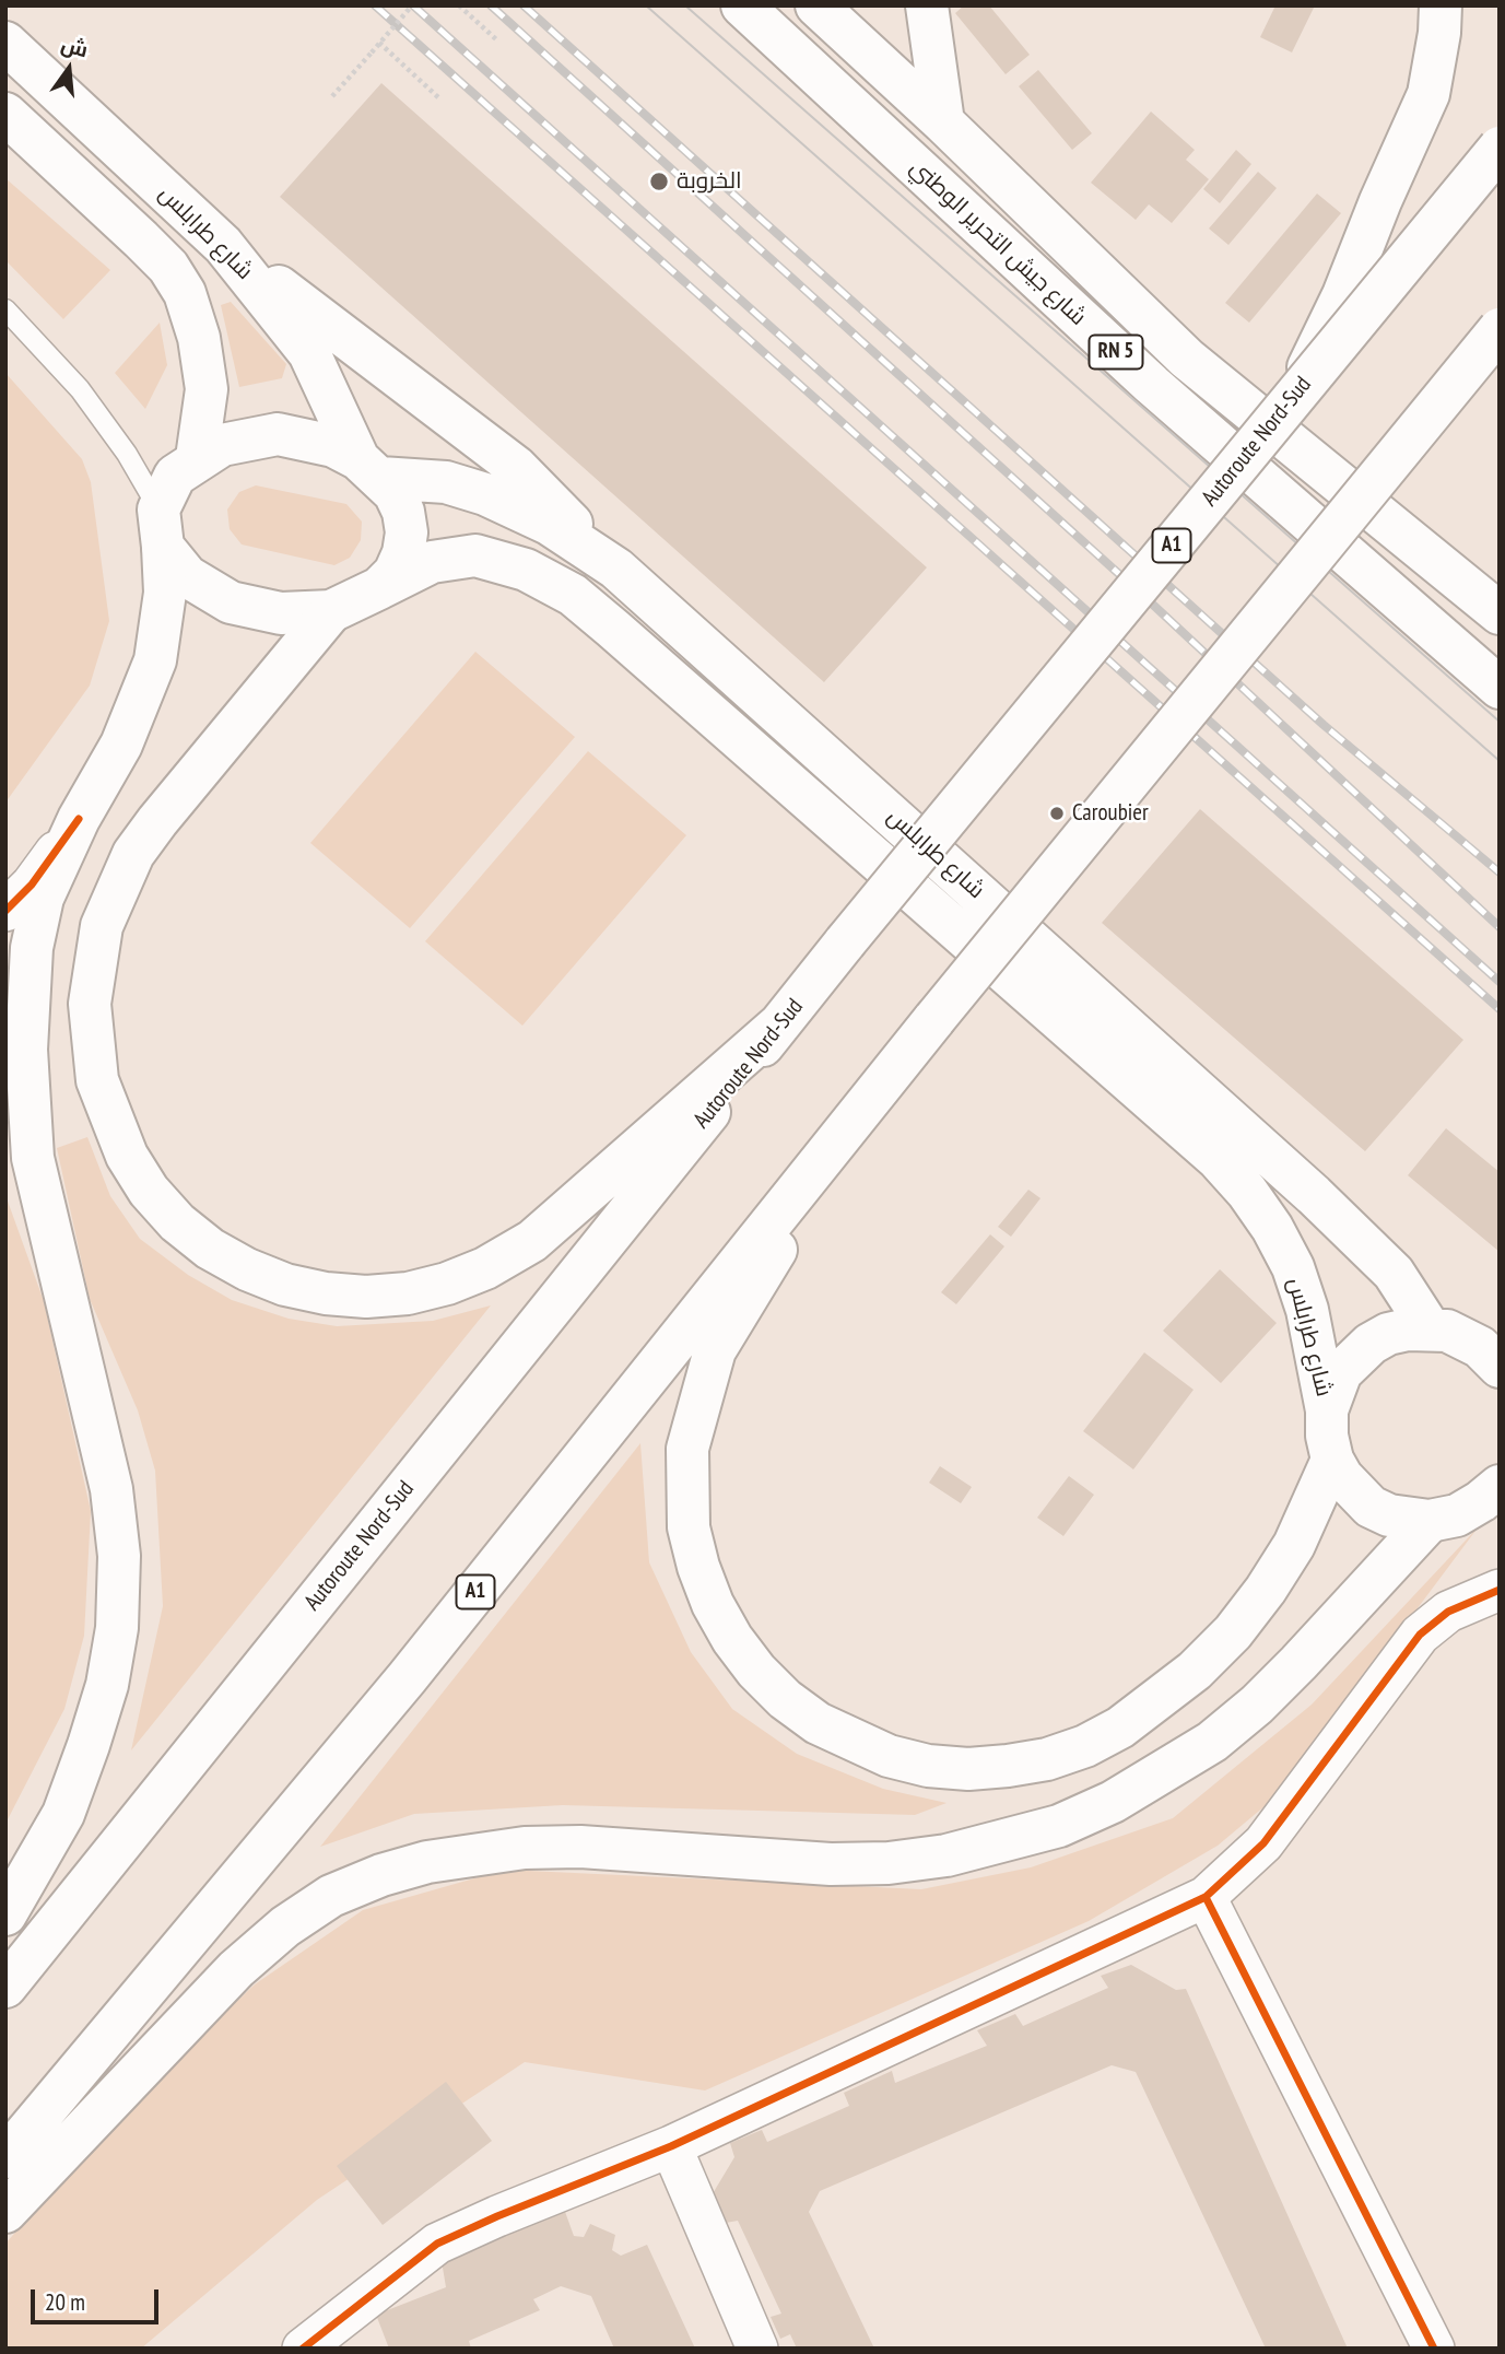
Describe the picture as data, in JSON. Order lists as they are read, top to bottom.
{
  "streets": {
    "main road": [
      "شارع طرابلس",
      "شارع جيش التحرير الوطني",
      "RN 5",
      "Autoroute Nord-Sud",
      "A1"
    ]
  },
  "places": ["الخروبة", "Caroubier"],
  "scale_bar": "20 m",
  "north": "top"
}
